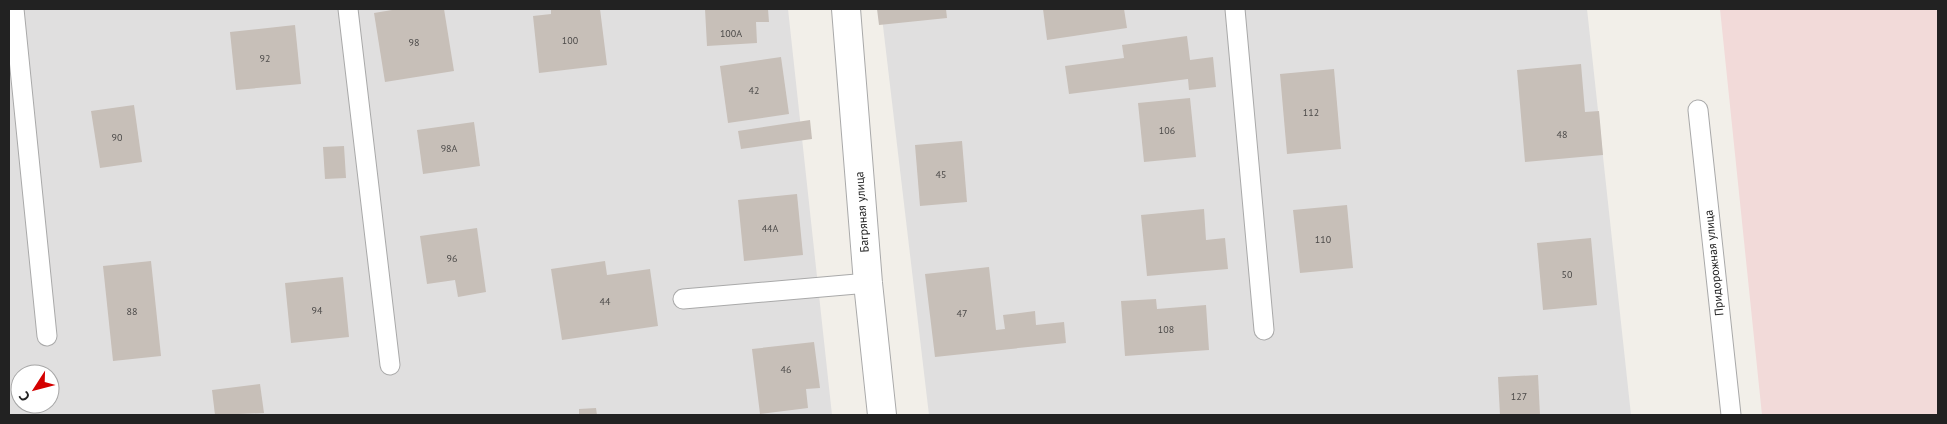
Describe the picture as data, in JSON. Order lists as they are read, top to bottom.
{
  "streets": {
    "street": ["Багряная улица"],
    "lane": ["Придорожная улица"]
  },
  "house_numbers": [
    "100А",
    "100",
    "98",
    "92",
    "42",
    "112",
    "106",
    "48",
    "90",
    "98А",
    "45",
    "44А",
    "110",
    "96",
    "50",
    "44",
    "94",
    "88",
    "47",
    "108",
    "46",
    "127"
  ],
  "north": "bottom left"
}
